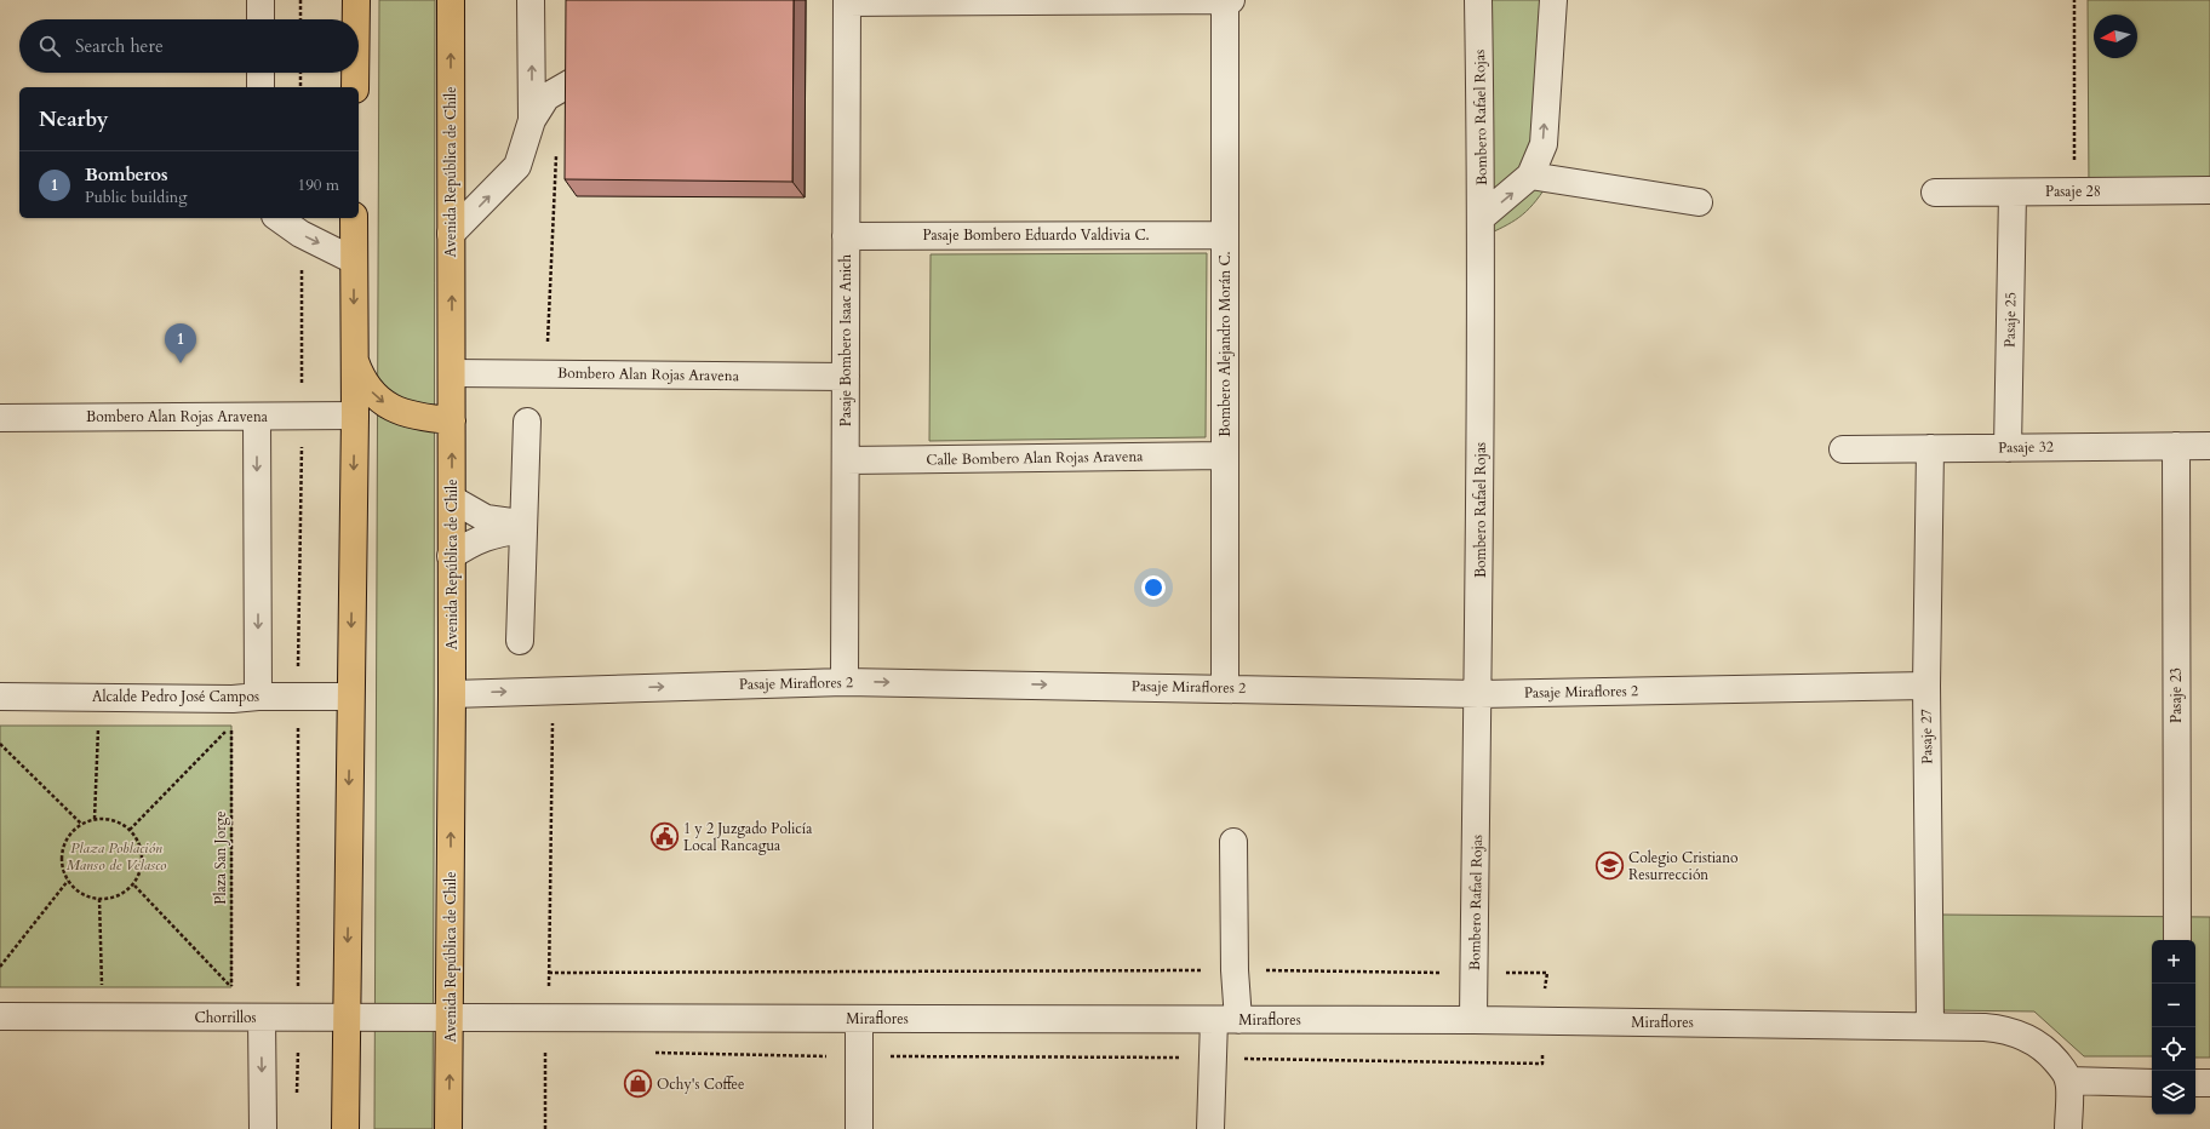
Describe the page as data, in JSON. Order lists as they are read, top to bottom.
{
  "streets": {
    "main road": ["Avenida República de Chile"],
    "street": [
      "Bombero Rafael Rojas",
      "Pasaje 28",
      "Pasaje Bombero Eduardo Valdivia C.",
      "Pasaje 25",
      "Pasaje Bombero Isaac Anich",
      "Bombero Alejandro Morán C.",
      "Bombero Alan Rojas Aravena",
      "Pasaje 32",
      "Calle Bombero Alan Rojas Aravena",
      "Pasaje Miraflores 2",
      "Pasaje 23",
      "Alcalde Pedro José Campos",
      "Pasaje 27",
      "Chorrillos",
      "Miraflores"
    ],
    "path": ["Plaza San Jorge"]
  },
  "crossings": [
    ["Bombero Rafael Rojas", "Pasaje Miraflores 2"],
    ["Bombero Rafael Rojas", "Miraflores"],
    ["Avenida República de Chile", "Bombero Alan Rojas Aravena"],
    ["Avenida República de Chile", "Pasaje Miraflores 2"],
    ["Avenida República de Chile", "Chorrillos"],
    ["Avenida República de Chile", "Miraflores"],
    ["Pasaje 28", "Pasaje 25"],
    ["Pasaje Bombero Eduardo Valdivia C.", "Pasaje Bombero Isaac Anich"],
    ["Pasaje Bombero Eduardo Valdivia C.", "Bombero Alejandro Morán C."],
    ["Pasaje 25", "Pasaje 32"],
    ["Pasaje Bombero Isaac Anich", "Bombero Alan Rojas Aravena"],
    ["Pasaje Bombero Isaac Anich", "Calle Bombero Alan Rojas Aravena"],
    ["Pasaje Bombero Isaac Anich", "Pasaje Miraflores 2"],
    ["Bombero Alejandro Morán C.", "Calle Bombero Alan Rojas Aravena"],
    ["Bombero Alejandro Morán C.", "Pasaje Miraflores 2"],
    ["Pasaje 32", "Pasaje 23"],
    ["Pasaje 32", "Pasaje 27"],
    ["Pasaje Miraflores 2", "Pasaje 27"],
    ["Pasaje 27", "Miraflores"],
    ["Chorrillos", "Miraflores"]
  ],
  "one_way": ["Pasaje Miraflores 2"],
  "parks": ["Plaza Población Manso de Velasco"],
  "places": {
    "public building": ["1 y 2 Juzgado Policía Local Rancagua"],
    "school or university": ["Colegio Cristiano Resurrección"],
    "shop": ["Ochy's Coffee"]
  },
  "north": "left",
  "page": {
    "search": "Search here",
    "heading": "Nearby",
    "list": [
      {
        "mark": "1",
        "name": "Bomberos",
        "note": "Public building",
        "value": "190 m"
      }
    ],
    "pins": "1",
    "map_buttons": ["+", "−"]
  }
}
